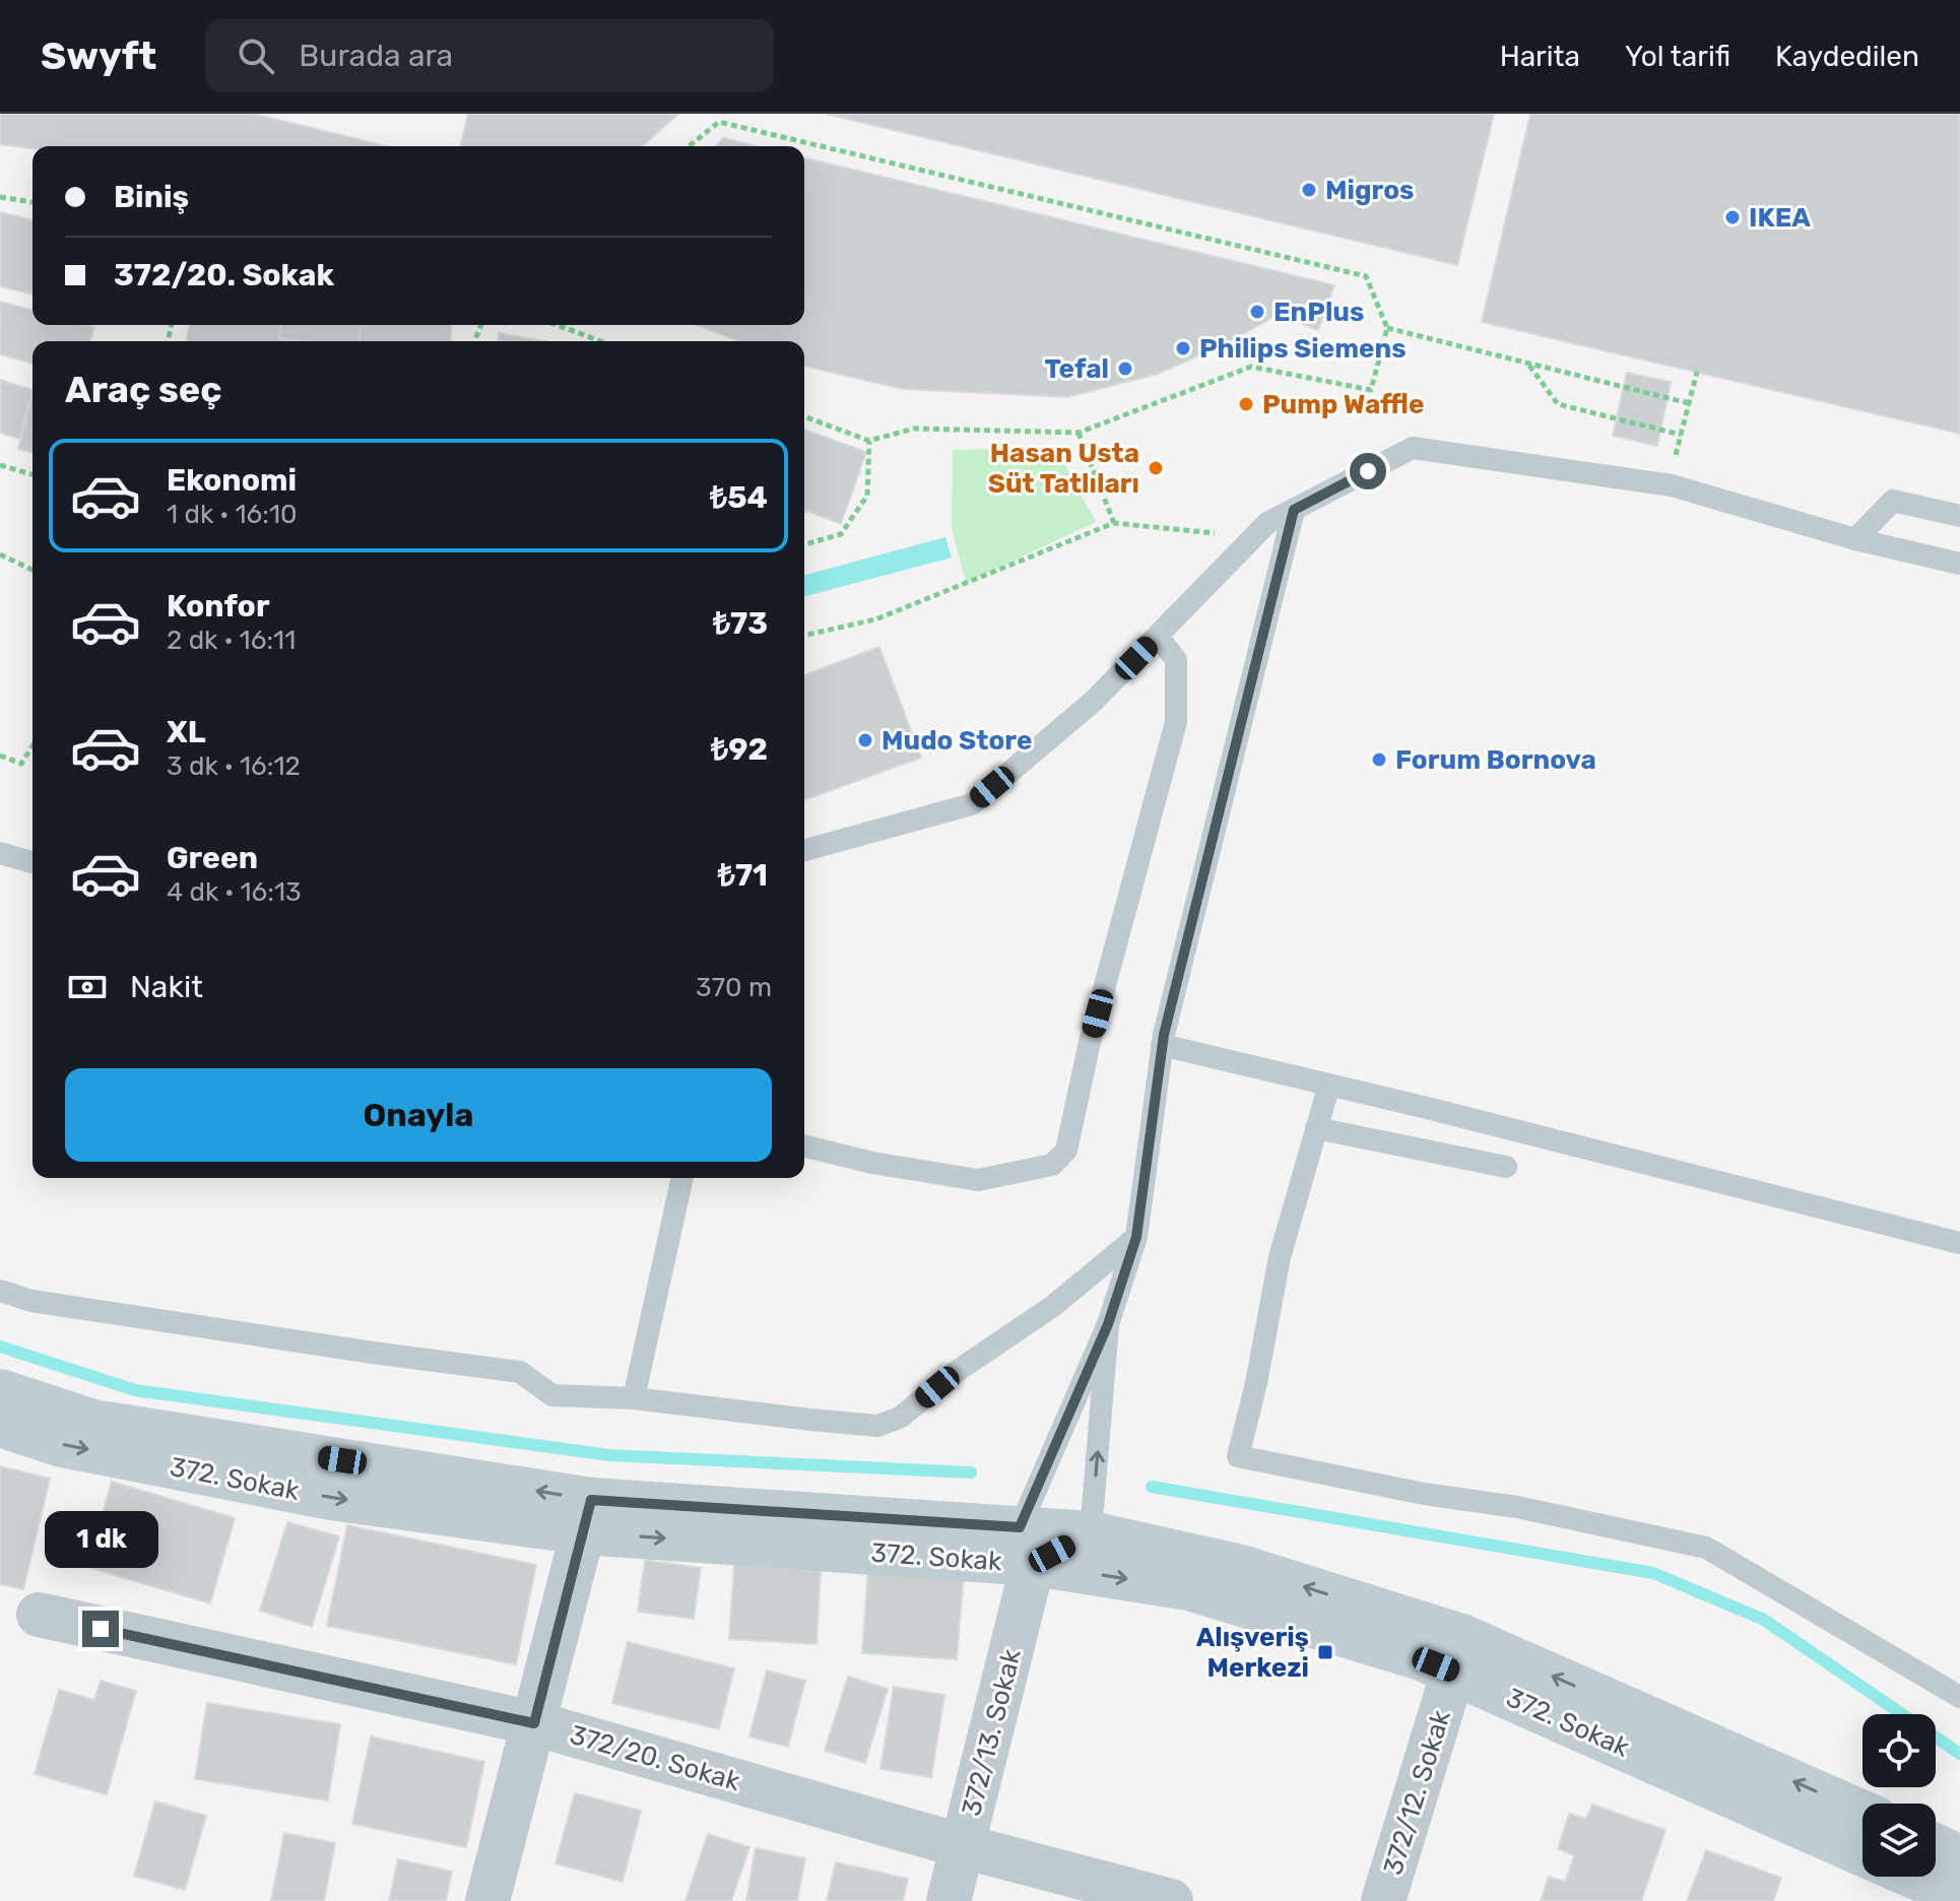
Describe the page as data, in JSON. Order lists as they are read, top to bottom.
{
  "streets": {
    "main road": ["372. Sokak"],
    "street": ["372/13. Sokak", "372/20. Sokak", "372/12. Sokak"]
  },
  "crossings": [
    ["372. Sokak", "372/13. Sokak"],
    ["372. Sokak", "372/12. Sokak"],
    ["372/13. Sokak", "372/20. Sokak"]
  ],
  "places": {
    "other": [
      "Migros",
      "IKEA",
      "EnPlus",
      "Philips Siemens",
      "Tefal",
      "Pump Waffle",
      "Hasan Usta Süt Tatlıları",
      "Mudo Store",
      "Forum Bornova"
    ],
    "transit": ["Alışveriş Merkezi"]
  },
  "page": {
    "header": "Swyft",
    "search": "Burada ara",
    "nav": ["Harita", "Yol tarifi", "Kaydedilen"],
    "banner": ["Biniş", "372/20. Sokak"],
    "heading": "Araç seç",
    "list": [
      {
        "name": "Ekonomi",
        "note": "1 dk · 16:10",
        "value": "₺54"
      },
      {
        "name": "Konfor",
        "note": "2 dk · 16:11",
        "value": "₺73"
      },
      {
        "name": "XL",
        "note": "3 dk · 16:12",
        "value": "₺92"
      },
      {
        "name": "Green",
        "note": "4 dk · 16:13",
        "value": "₺71"
      }
    ],
    "pay": ["Nakit", "370 m"],
    "buttons": "Onayla",
    "bubble": "1 dk"
  }
}
